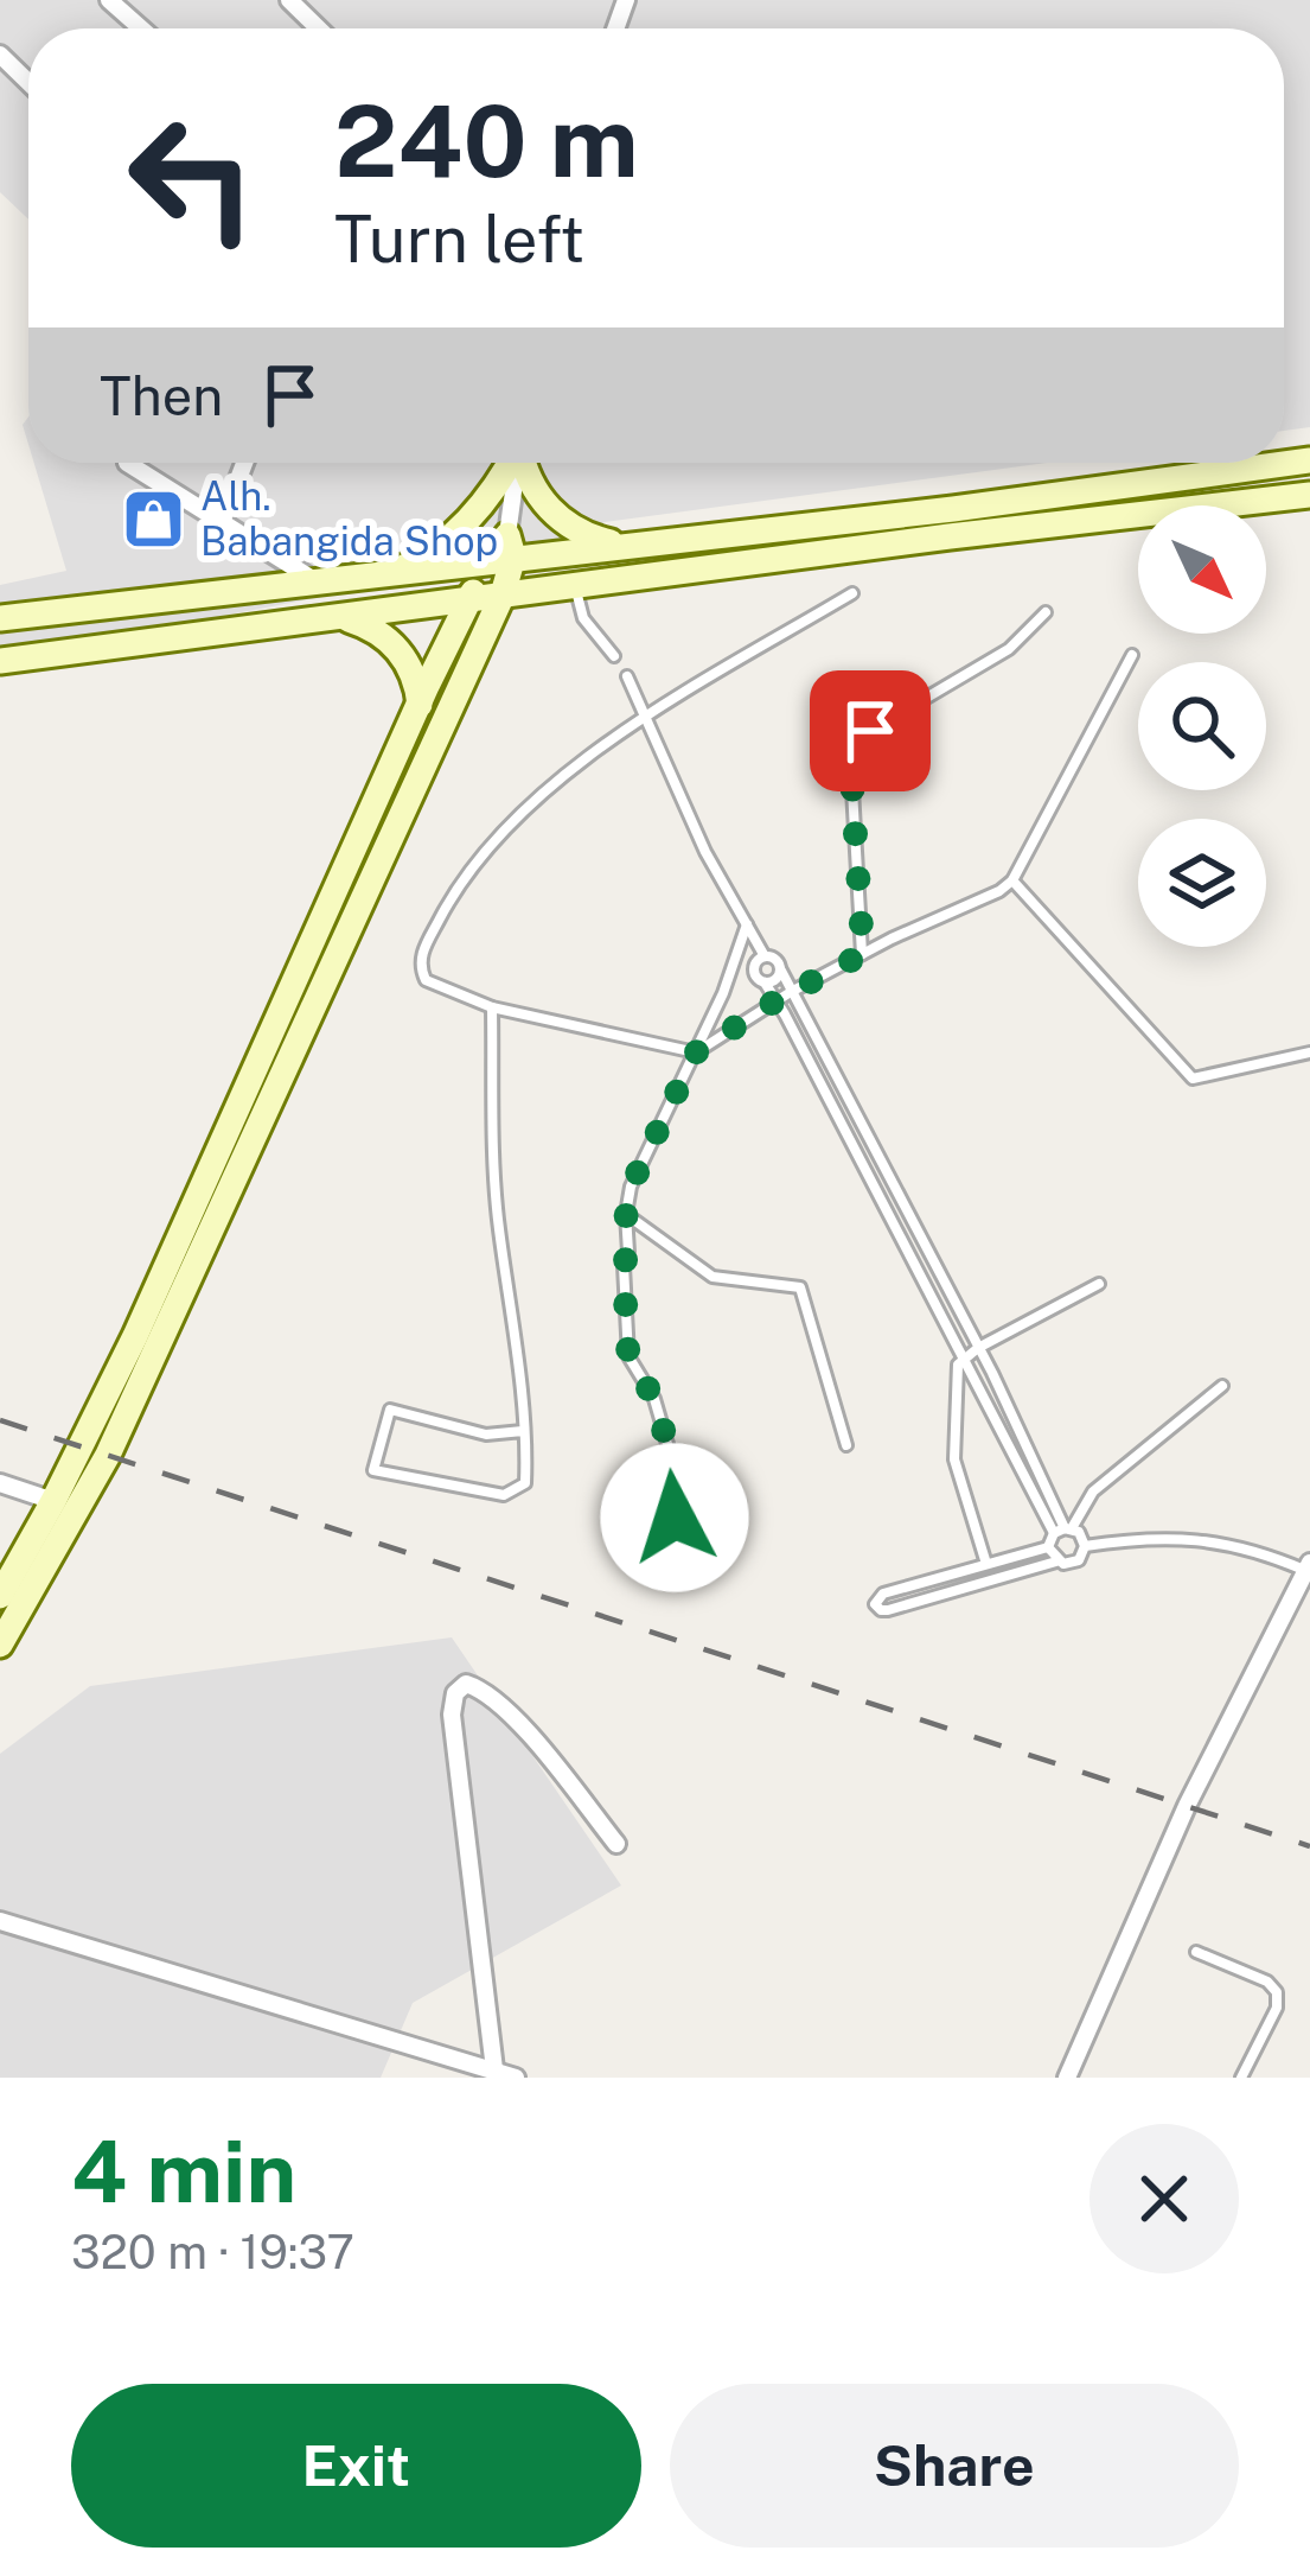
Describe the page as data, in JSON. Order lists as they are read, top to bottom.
{
  "places": {
    "shop": ["Alh. Babangida Shop"]
  },
  "north": "bottom right",
  "page": {
    "turn": ["240 m", "Turn left"],
    "then": "Then",
    "heading": ["4 min", "320 m · 19:37"],
    "buttons": ["Exit", "Share"]
  }
}
